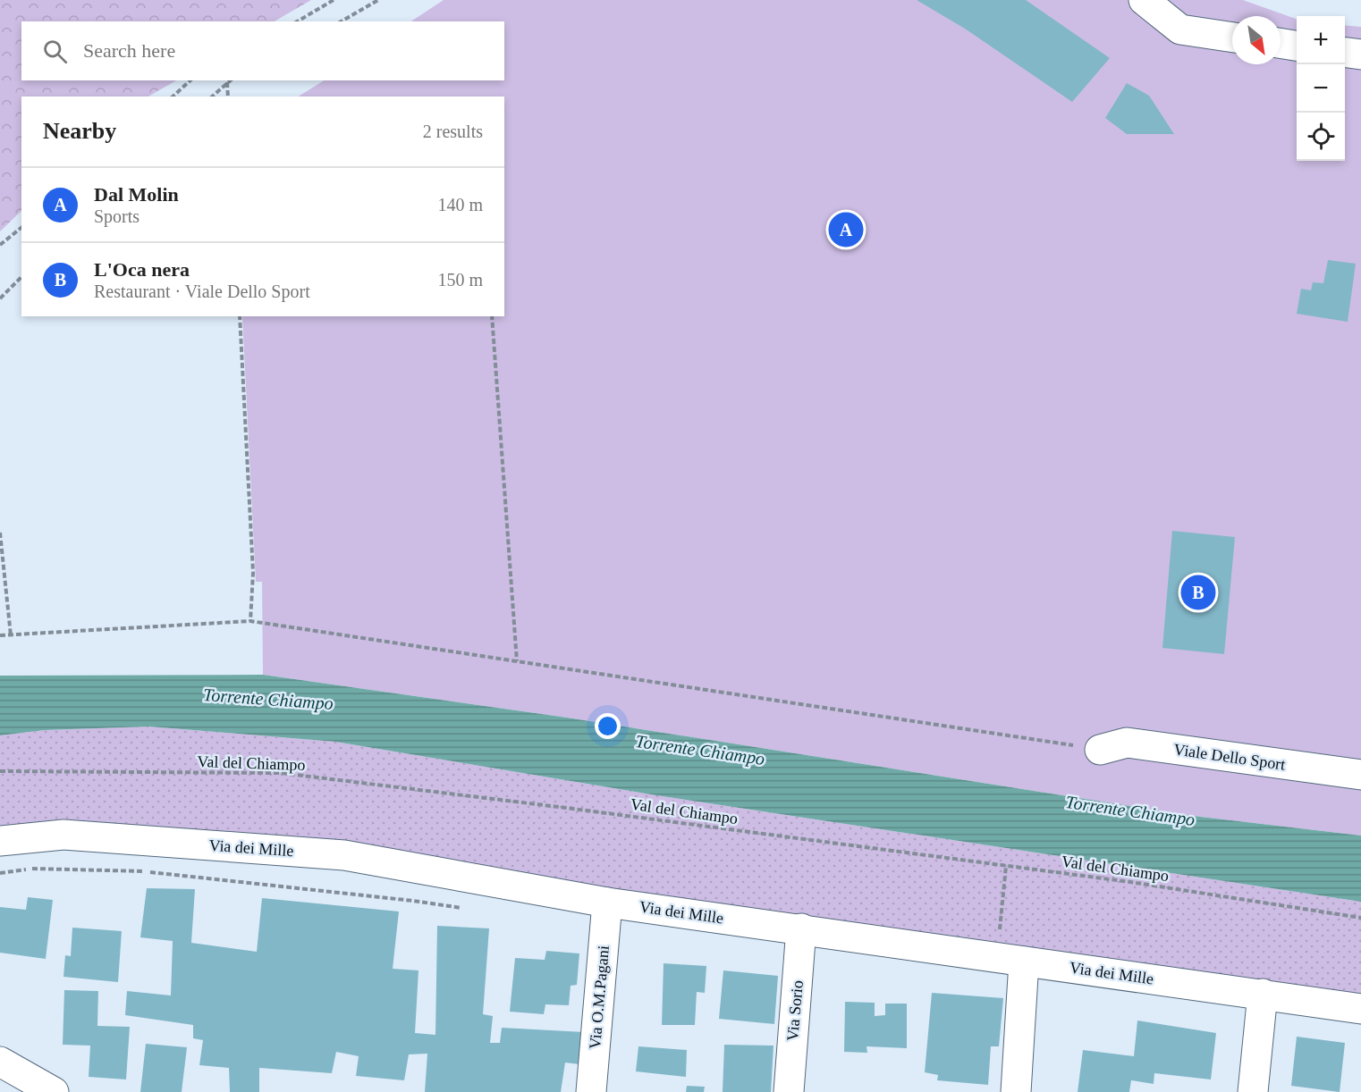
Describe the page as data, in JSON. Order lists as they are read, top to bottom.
{
  "streets": {
    "main road": [
      "Viale Dello Sport",
      "Via dei Mille",
      "Via O.M.Pagani",
      "Via Sorio"
    ],
    "path": ["Val del Chiampo"]
  },
  "crossings": [
    ["Via dei Mille", "Via O.M.Pagani"],
    ["Via dei Mille", "Via Sorio"]
  ],
  "water": ["Torrente Chiampo"],
  "north": "bottom right",
  "page": {
    "map_buttons": ["+", "−"],
    "search": "Search here",
    "heading": ["Nearby", "2 results"],
    "list": [
      {
        "mark": "A",
        "name": "Dal Molin",
        "note": "Sports",
        "value": "140 m"
      },
      {
        "mark": "B",
        "name": "L'Oca nera",
        "note": "Restaurant · Viale Dello Sport",
        "value": "150 m"
      }
    ],
    "pins": ["A", "B"]
  }
}
